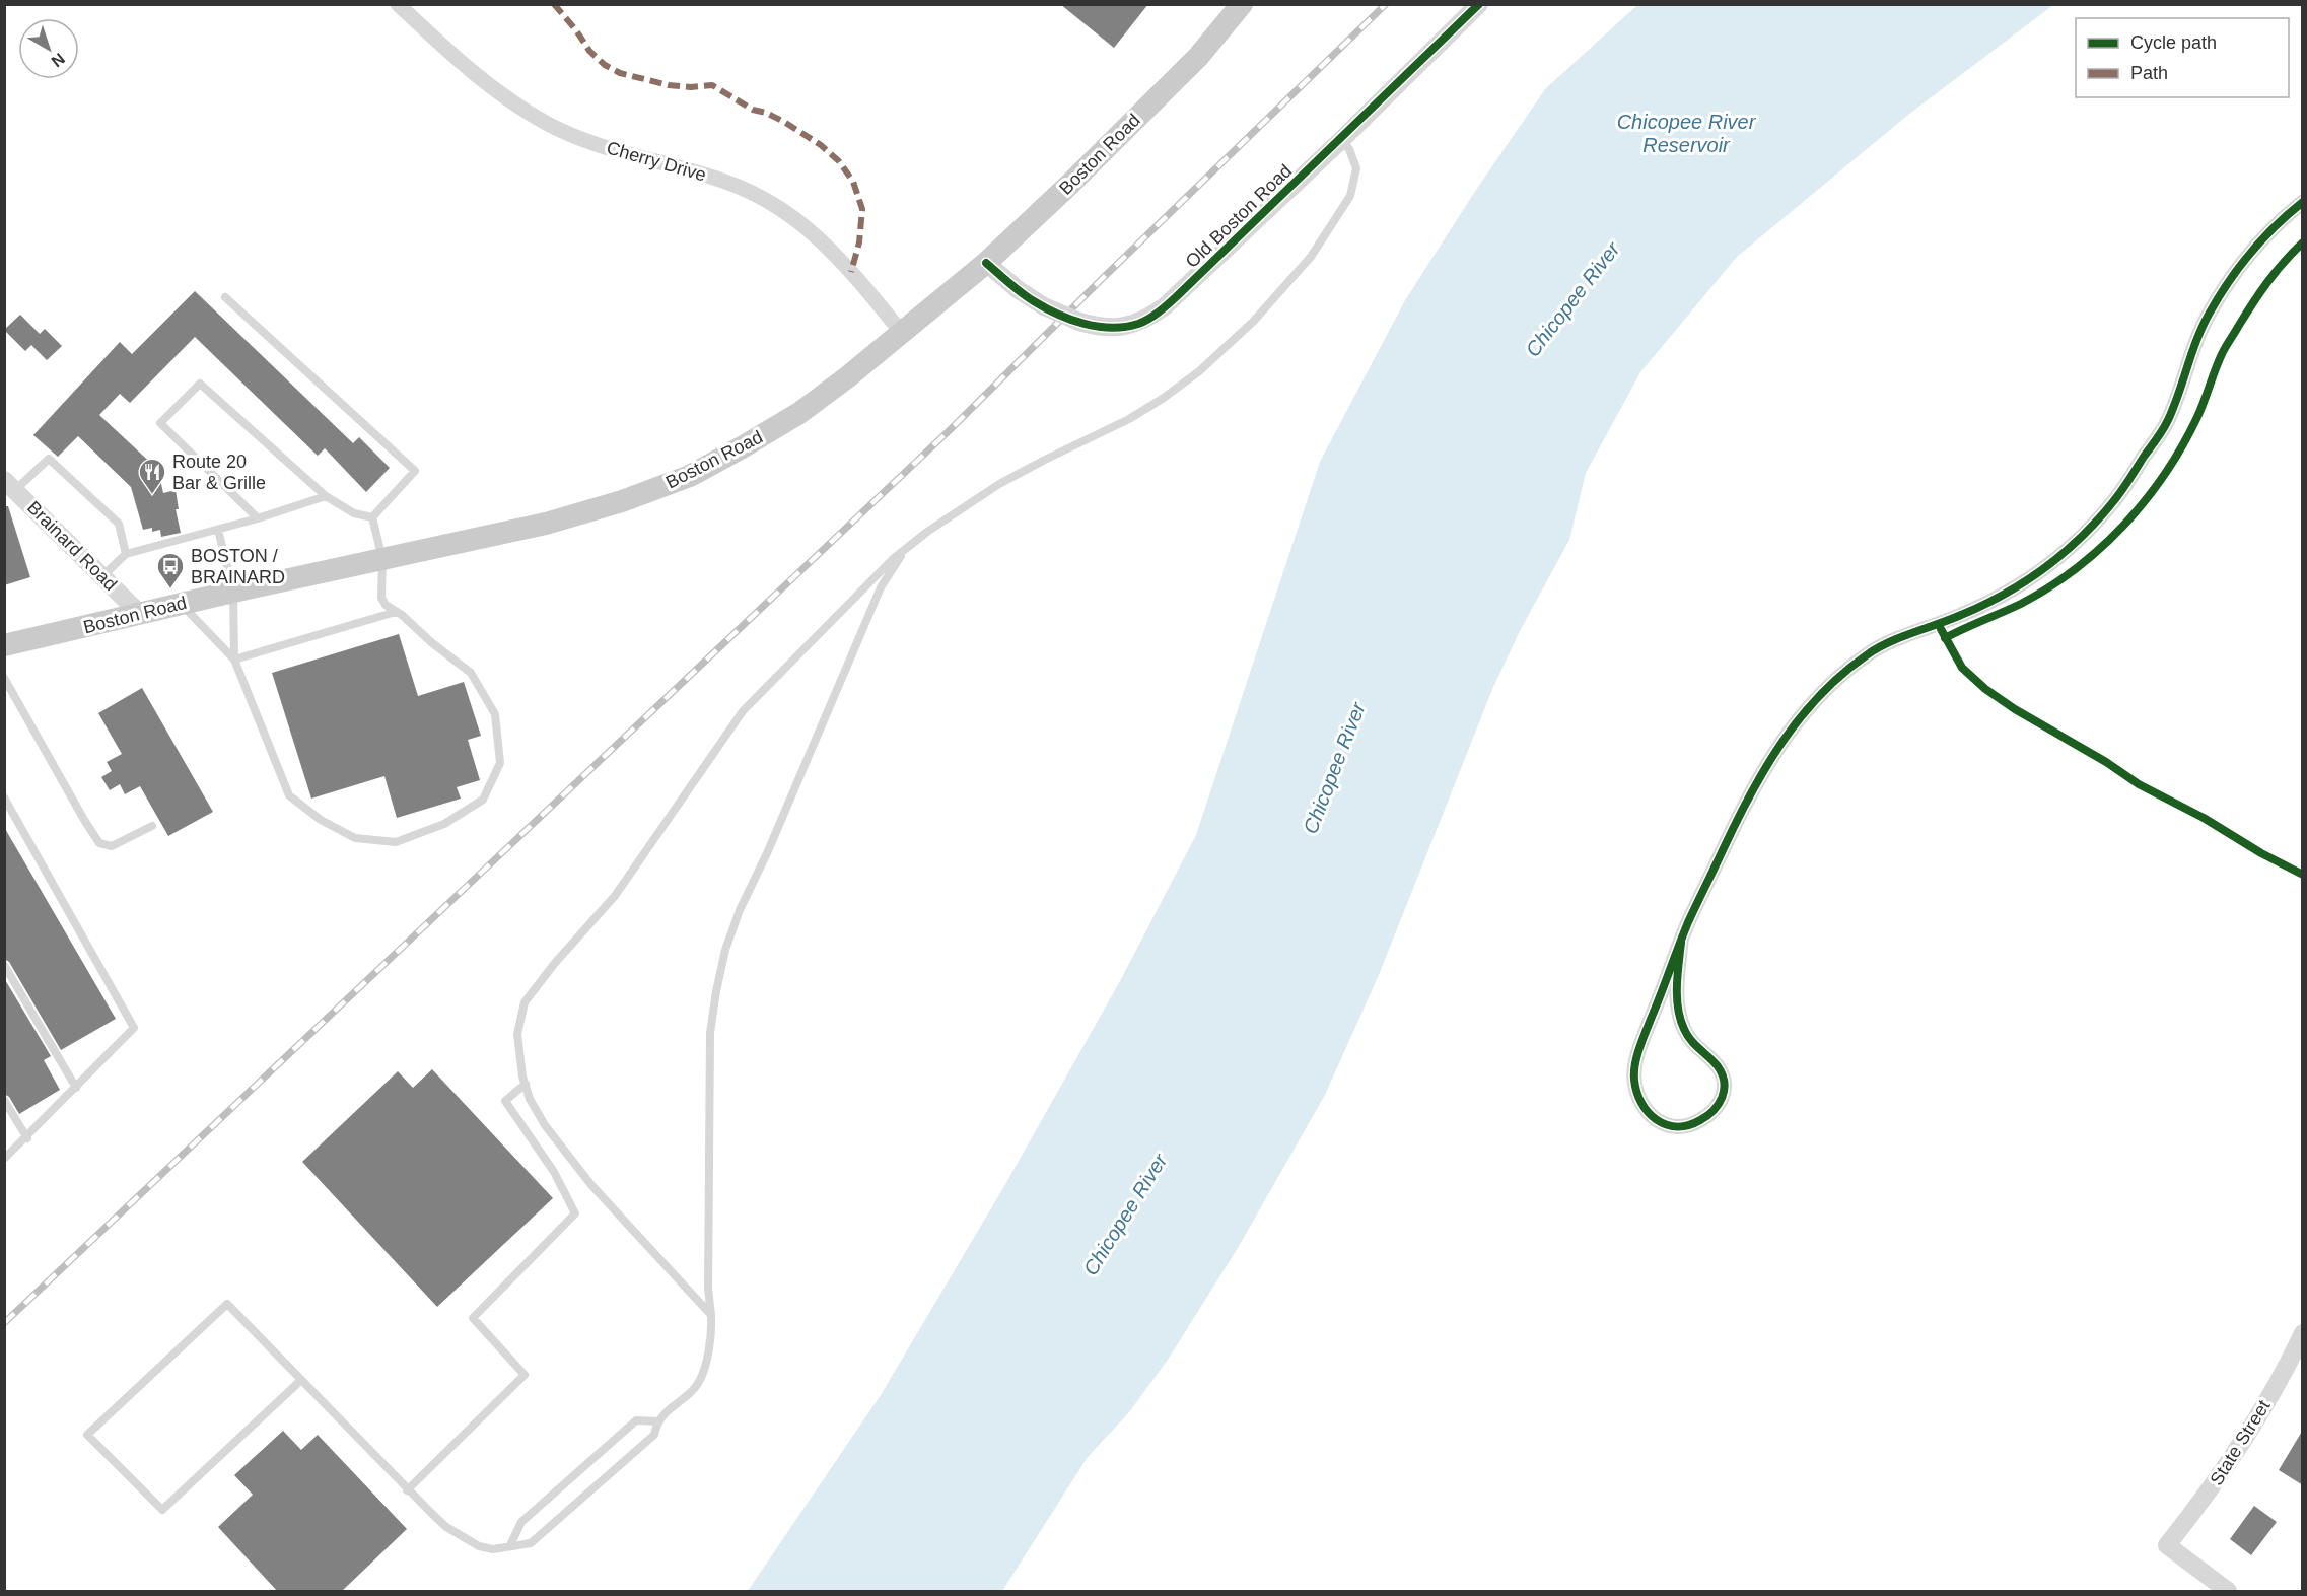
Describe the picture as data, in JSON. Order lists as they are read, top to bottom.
{
  "streets": {
    "main road": ["Boston Road"],
    "street": [
      "Cherry Drive",
      "Old Boston Road",
      "Brainard Road",
      "State Street"
    ]
  },
  "crossings": [
    ["Boston Road", "Cherry Drive"],
    ["Boston Road", "Old Boston Road"],
    ["Boston Road", "Brainard Road"]
  ],
  "water": ["Chicopee River Reservoir", "Chicopee River"],
  "places": {
    "restaurant": ["Route 20 Bar & Grille"],
    "bus stop": ["BOSTON / BRAINARD"]
  },
  "legend": ["Cycle path", "Path"],
  "north": "bottom right"
}
